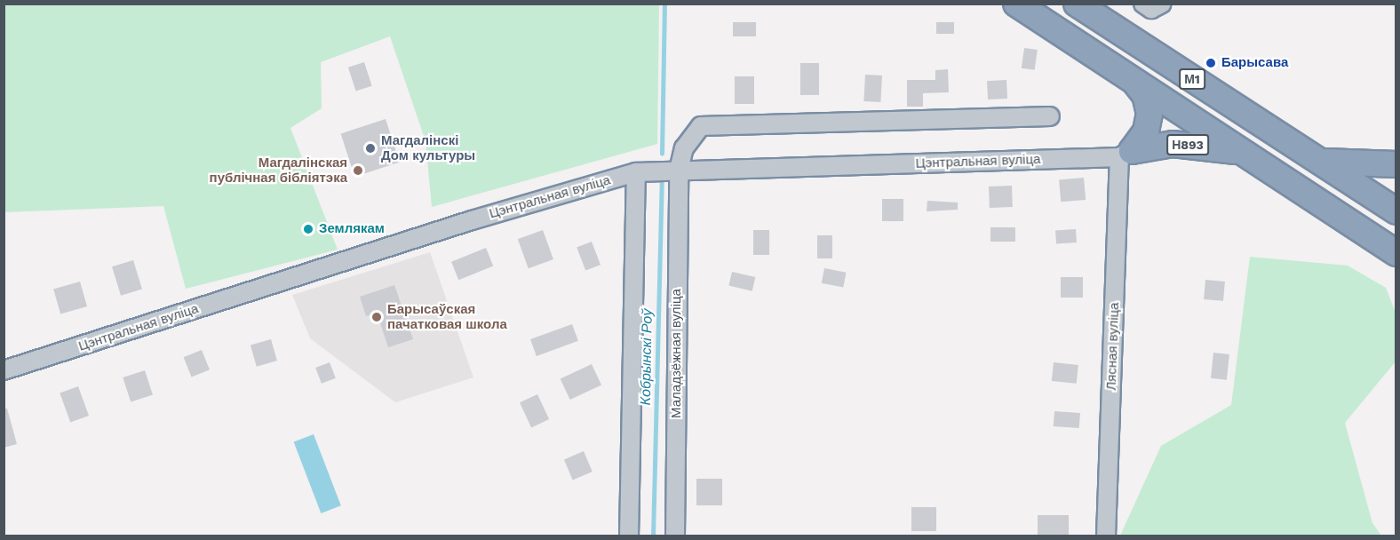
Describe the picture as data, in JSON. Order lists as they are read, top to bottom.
{
  "streets": {
    "highway": ["М1", "Н893"],
    "street": ["Цэнтральная вуліца", "Лясная вуліца", "Маладзёжная вуліца"]
  },
  "crossings": [
    ["М1", "Н893"],
    ["Н893", "Цэнтральная вуліца"],
    ["Н893", "Лясная вуліца"],
    ["Цэнтральная вуліца", "Лясная вуліца"],
    ["Цэнтральная вуліца", "Маладзёжная вуліца"]
  ],
  "water": ["Кобрынскі Роў"],
  "places": [
    "Барысава",
    "Магдалінскі Дом культуры",
    "Магдалінская публічная бібліятэка",
    "Землякам",
    "Барысаўская пачатковая школа"
  ]
}
